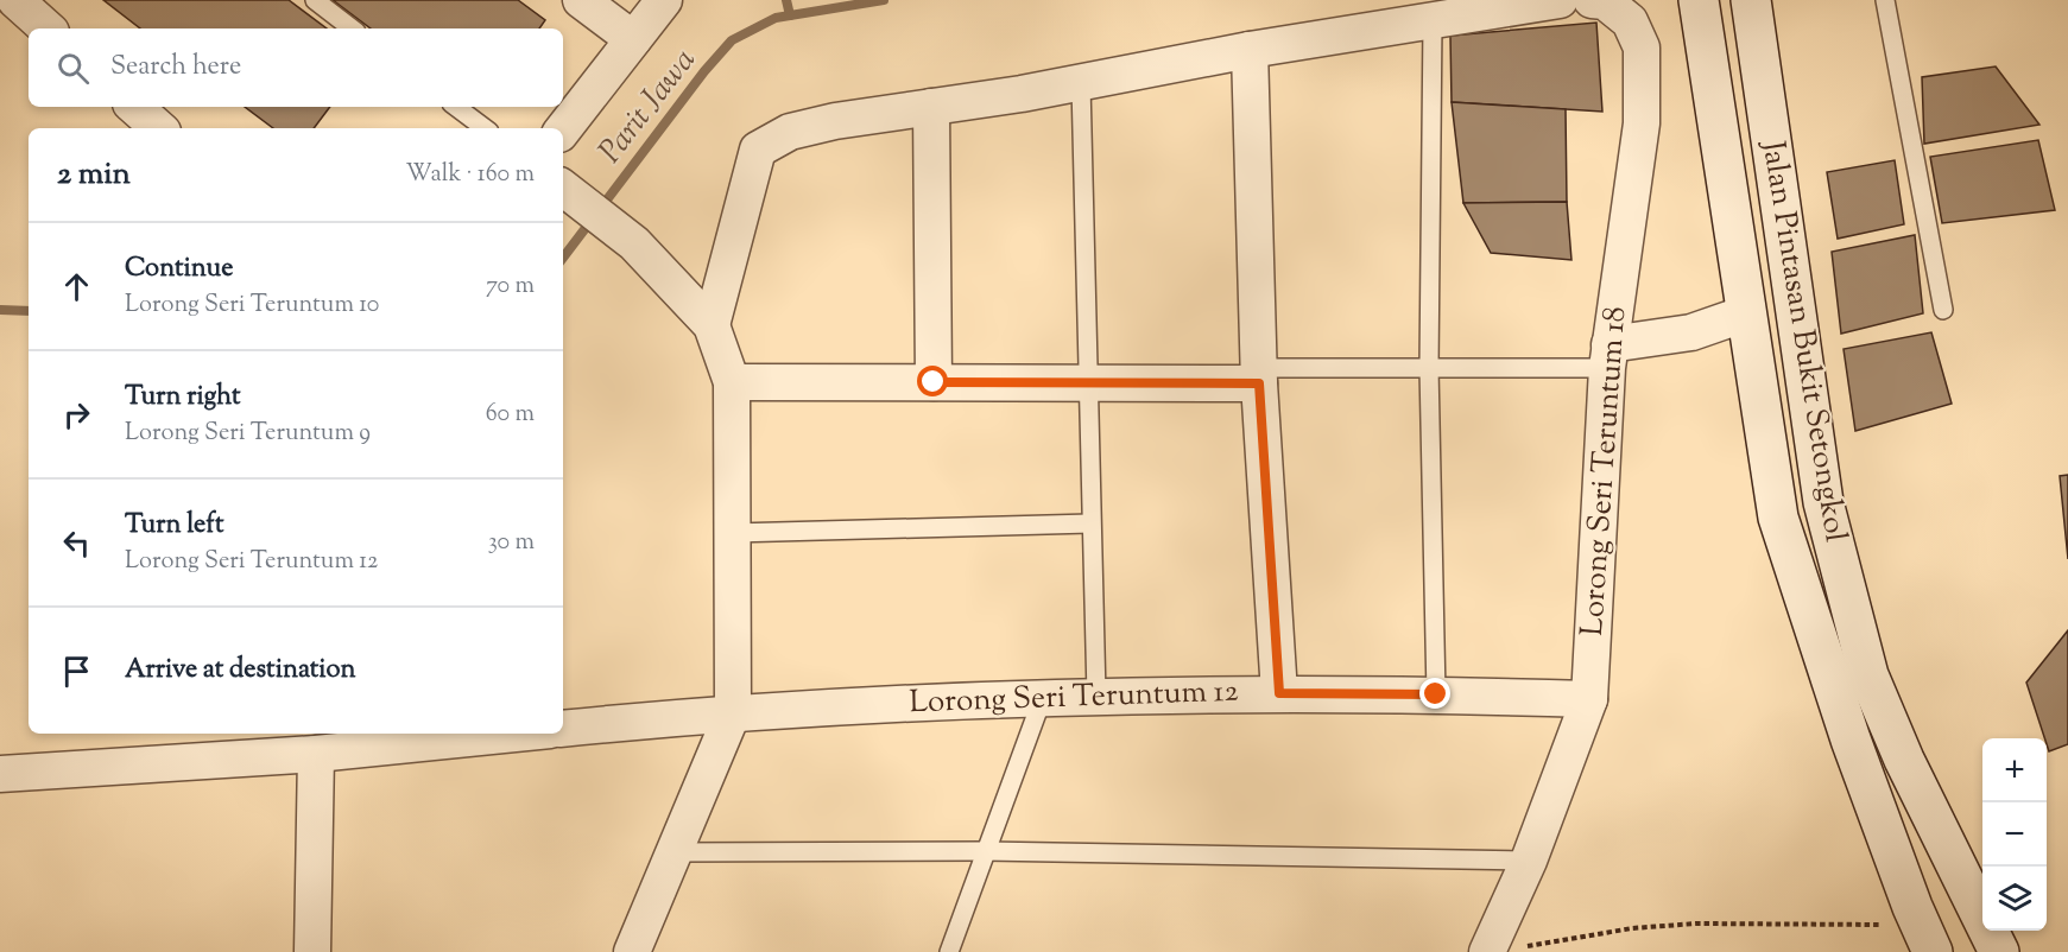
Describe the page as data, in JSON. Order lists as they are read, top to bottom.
{
  "streets": {
    "main road": ["Jalan Pintasan Bukit Setongkol"],
    "street": ["Lorong Seri Teruntum 18", "Lorong Seri Teruntum 12"]
  },
  "crossings": [
    ["Lorong Seri Teruntum 18", "Lorong Seri Teruntum 12"]
  ],
  "water": ["Parit Jawa"],
  "page": {
    "search": "Search here",
    "heading": ["2 min", "Walk · 160 m"],
    "list": [
      ["Continue", "Lorong Seri Teruntum 10", "70 m"],
      ["Turn right", "Lorong Seri Teruntum 9", "60 m"],
      ["Turn left", "Lorong Seri Teruntum 12", "30 m"],
      "Arrive at destination"
    ],
    "map_buttons": ["+", "−"]
  }
}
